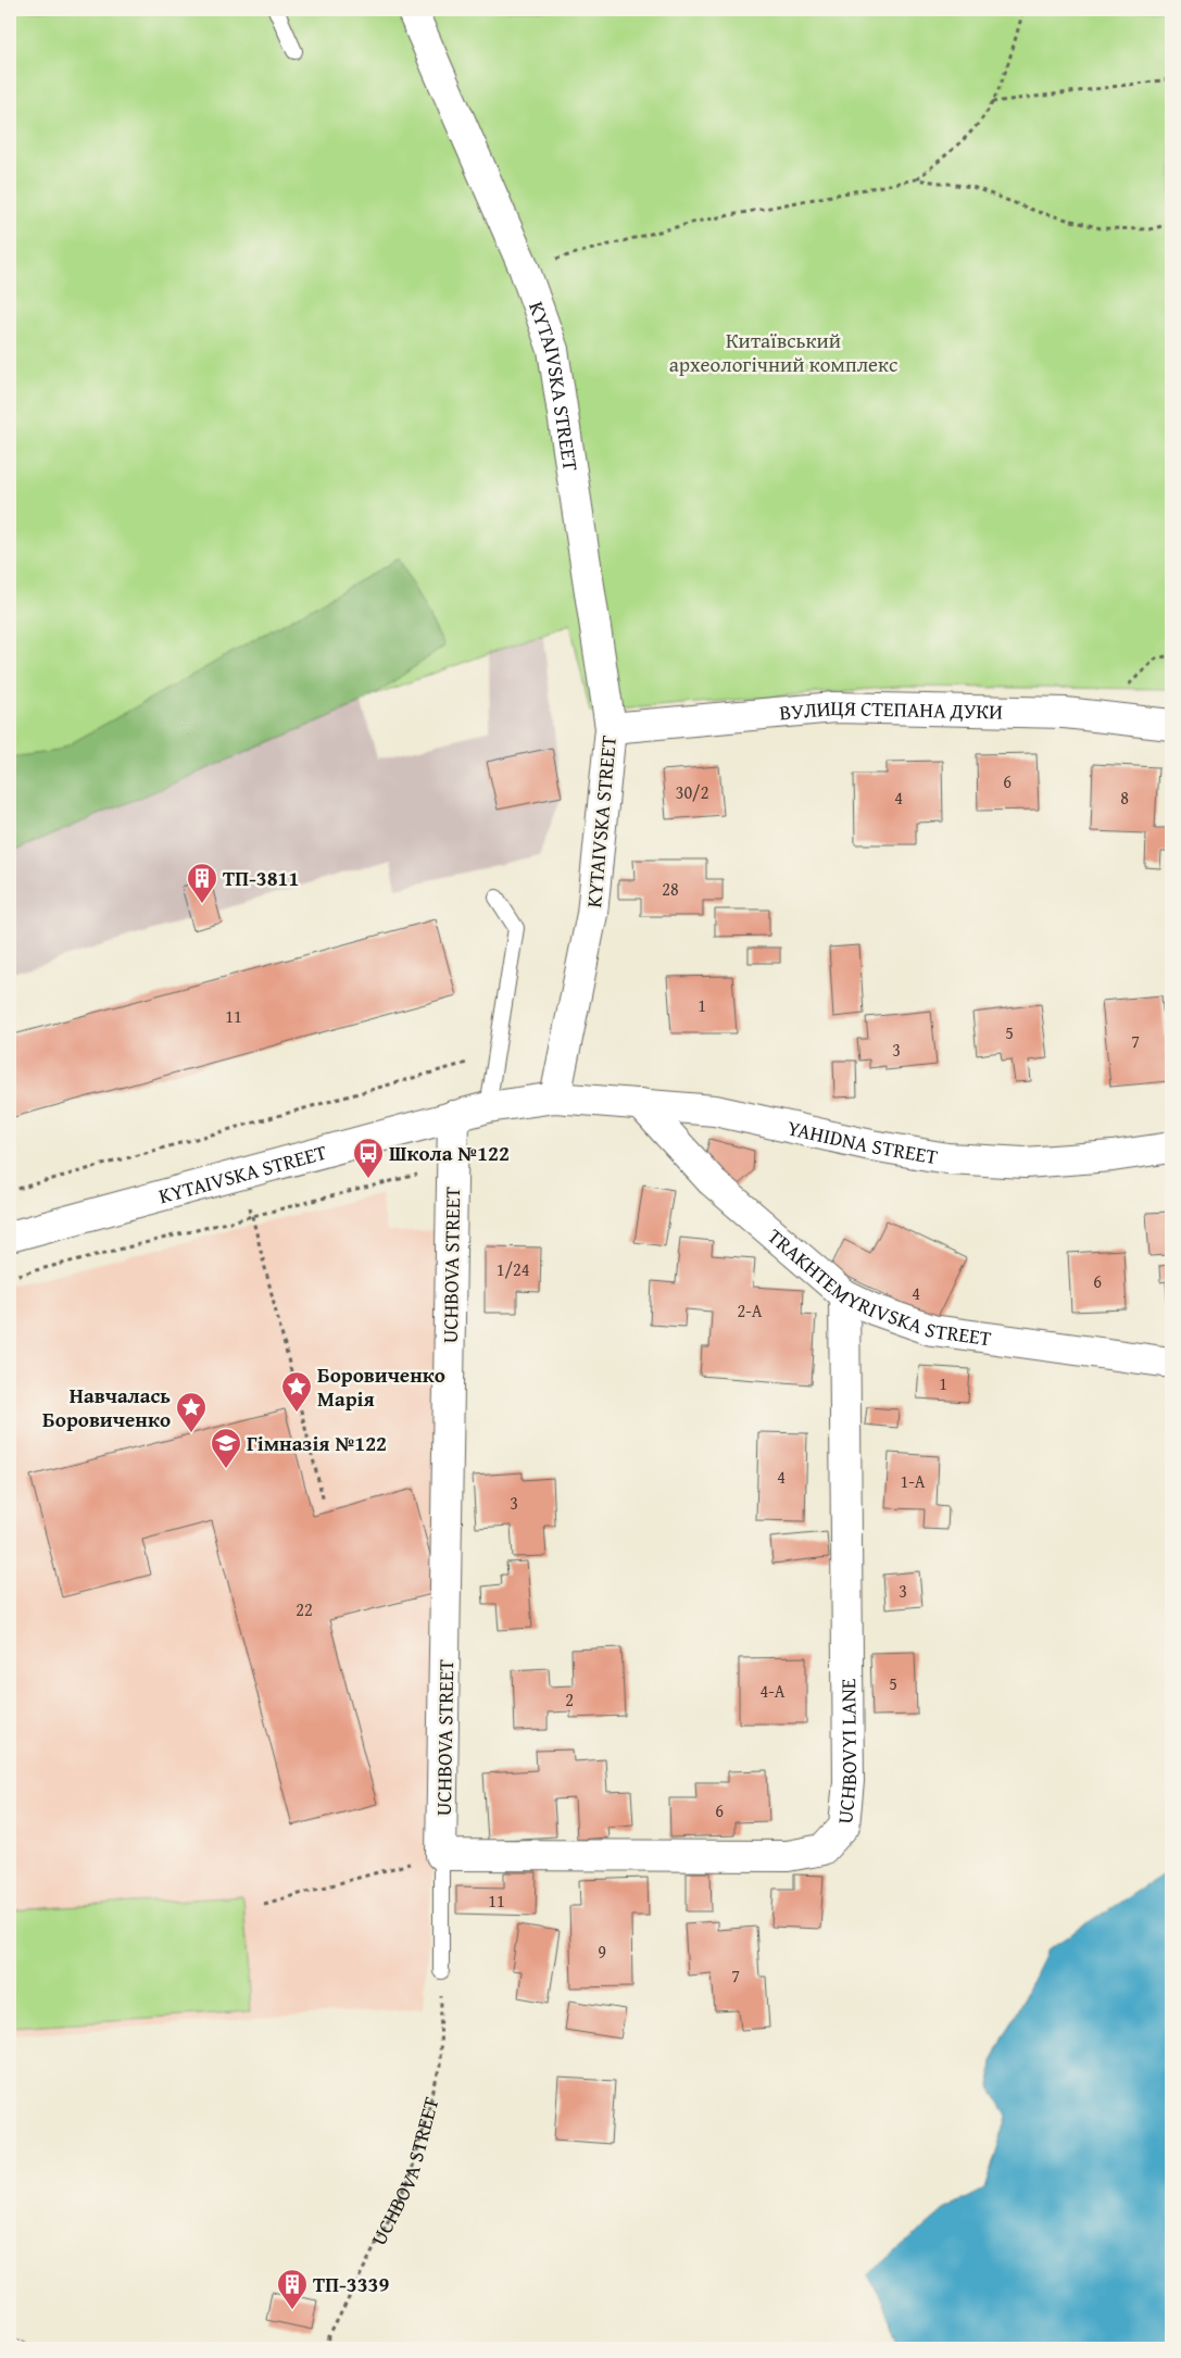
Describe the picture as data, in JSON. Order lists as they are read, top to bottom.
{
  "streets": {
    "street": [
      "KYTAIVSKA STREET",
      "ВУЛИЦЯ СТЕПАНА ДУКИ",
      "YAHIDNA STREET",
      "UCHBOVA STREET",
      "TRAKHTEMYRIVSKA STREET",
      "UCHBOVYI LANE"
    ]
  },
  "crossings": [
    ["KYTAIVSKA STREET", "ВУЛИЦЯ СТЕПАНА ДУКИ"],
    ["KYTAIVSKA STREET", "YAHIDNA STREET"],
    ["KYTAIVSKA STREET", "UCHBOVA STREET"],
    ["YAHIDNA STREET", "TRAKHTEMYRIVSKA STREET"],
    ["UCHBOVA STREET", "UCHBOVYI LANE"],
    ["TRAKHTEMYRIVSKA STREET", "UCHBOVYI LANE"]
  ],
  "parks": ["Китаївський археологічний комплекс"],
  "places": {
    "building": ["ТП-3811", "ТП-3339"],
    "bus stop": ["Школа №122"],
    "place": ["Боровиченко Марія", "Навчалась Боровиченко"],
    "school or university": ["Гімназія №122"]
  },
  "house_numbers": [
    "6",
    "30/2",
    "4",
    "8",
    "28",
    "1",
    "11",
    "5",
    "7",
    "3",
    "1/24",
    "6",
    "4",
    "2-А",
    "1",
    "4",
    "1-А",
    "3",
    "3",
    "22",
    "5",
    "4-А",
    "2",
    "6",
    "11",
    "9",
    "7"
  ]
}
